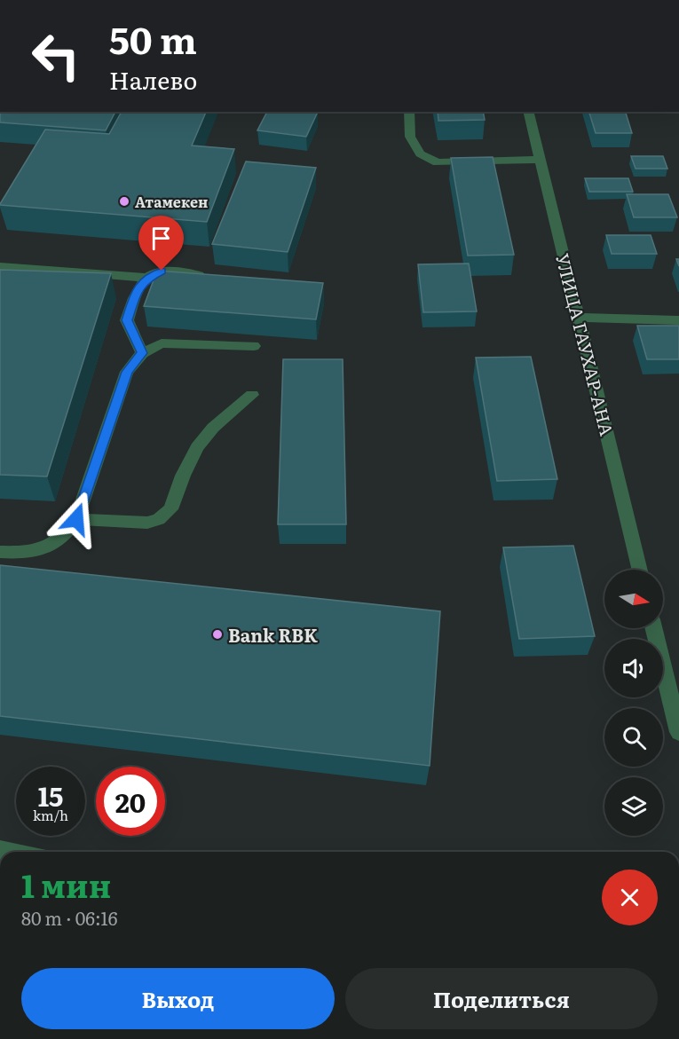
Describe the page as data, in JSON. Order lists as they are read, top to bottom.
{
  "streets": {
    "street": ["УЛИЦА ГАУХАР-АНА"]
  },
  "places": ["Атамекен", "Bank RBK"],
  "north": "right",
  "page": {
    "turn": ["50 m", "Налево"],
    "speed": "15 km/h",
    "limit": "20",
    "heading": ["1 мин", "80 m · 06:16"],
    "buttons": ["Выход", "Поделиться"]
  }
}
